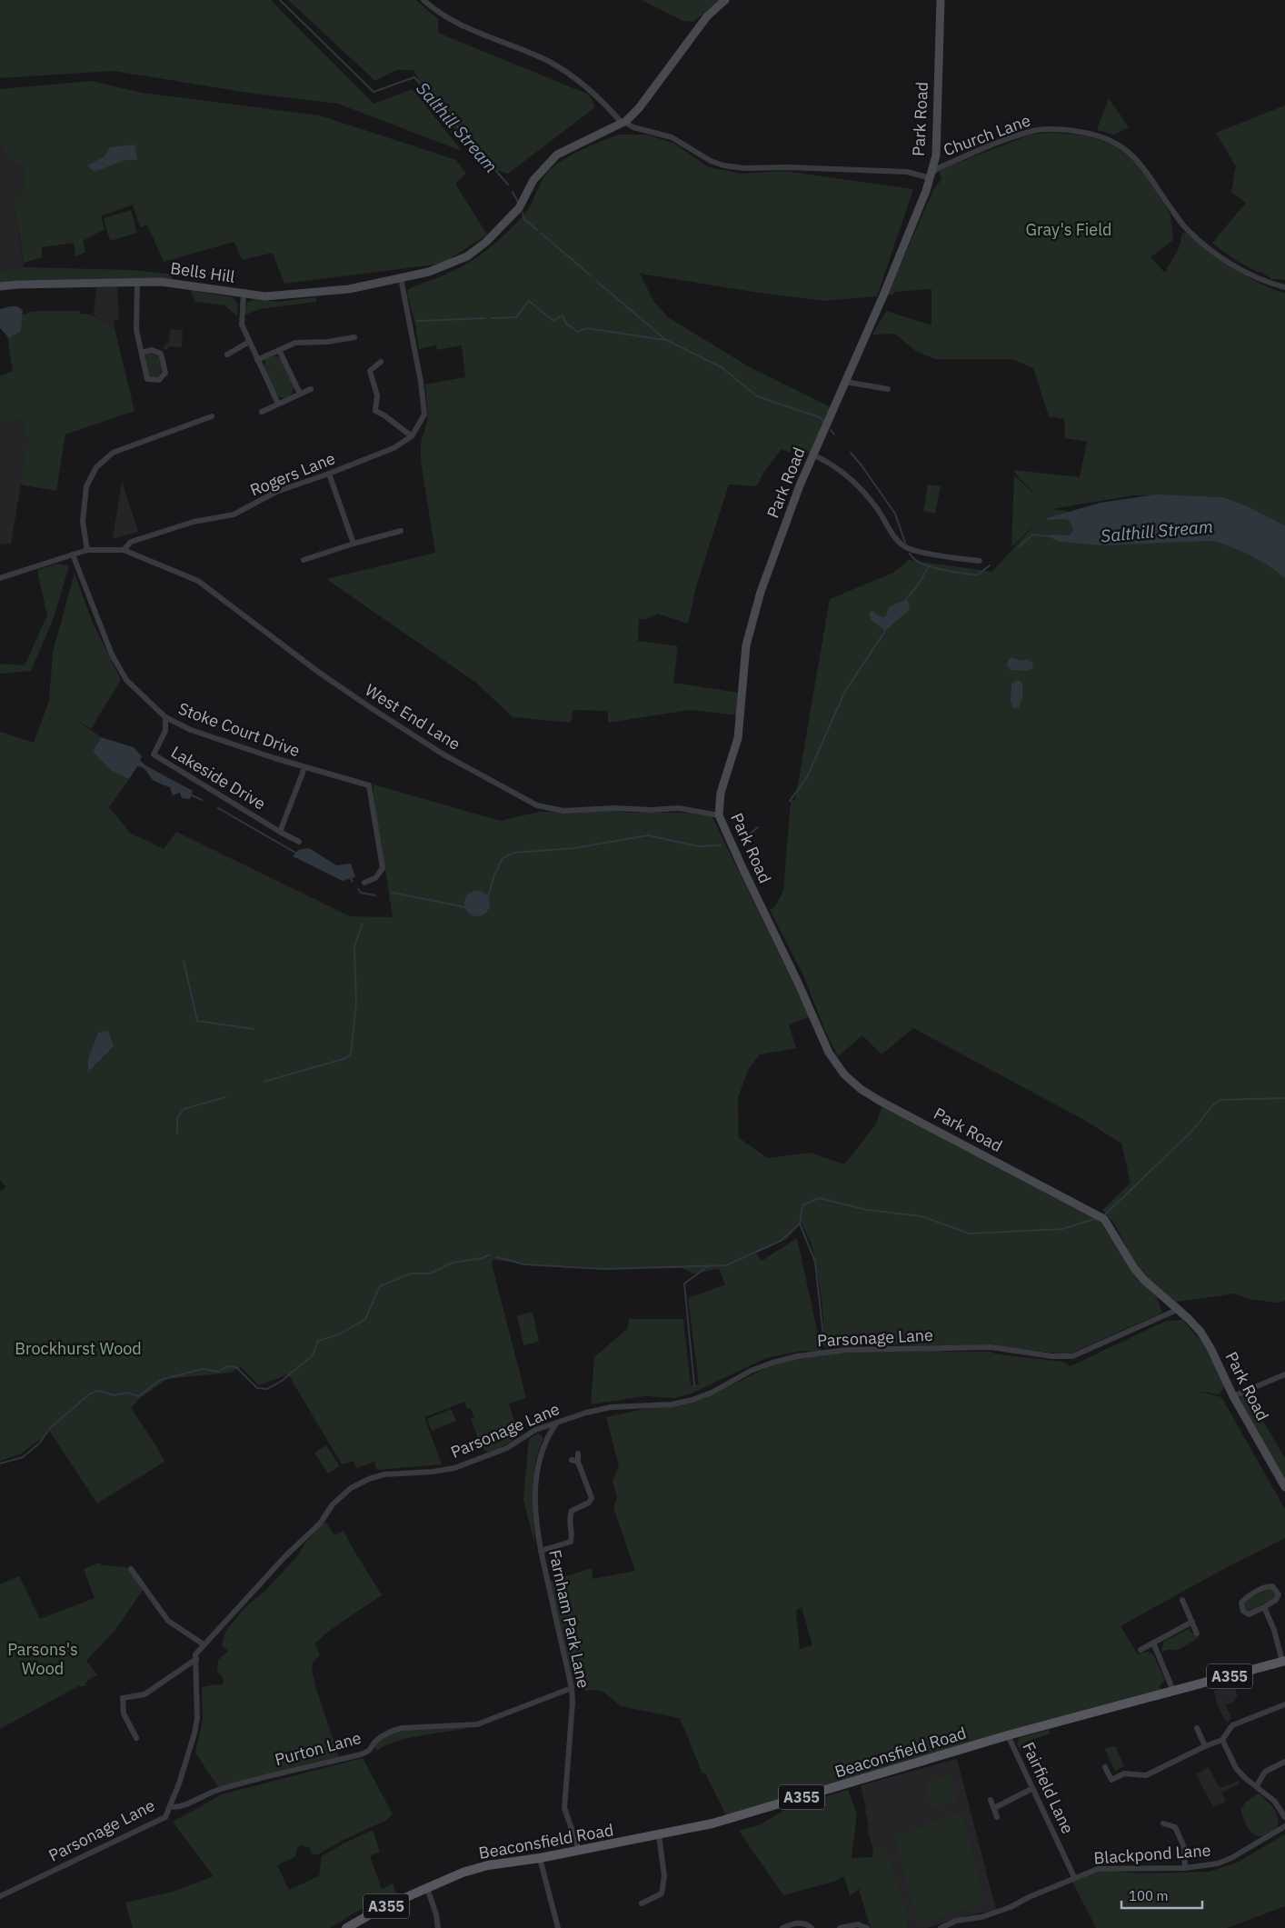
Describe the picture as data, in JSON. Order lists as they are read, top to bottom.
{
  "streets": {
    "main road": [
      "Park Road",
      "Bells Hill",
      "A355",
      "Beaconsfield Road"
    ],
    "street": [
      "Church Lane",
      "Rogers Lane",
      "West End Lane",
      "Stoke Court Drive",
      "Lakeside Drive",
      "Parsonage Lane",
      "Farnham Park Lane",
      "Purton Lane",
      "Fairfield Lane",
      "Blackpond Lane"
    ]
  },
  "crossings": [
    ["Park Road", "Church Lane"],
    ["Park Road", "West End Lane"],
    ["Park Road", "Parsonage Lane"],
    ["Church Lane", "Bells Hill"],
    ["Bells Hill", "Rogers Lane"],
    ["Rogers Lane", "West End Lane"],
    ["Stoke Court Drive", "Lakeside Drive"],
    ["Parsonage Lane", "Farnham Park Lane"],
    ["Parsonage Lane", "Purton Lane"],
    ["Farnham Park Lane", "Purton Lane"],
    ["Farnham Park Lane", "Beaconsfield Road"],
    ["Beaconsfield Road", "Fairfield Lane"],
    ["Fairfield Lane", "Blackpond Lane"]
  ],
  "water": ["Salthill Stream"],
  "parks": ["Gray's Field", "Brockhurst Wood", "Parsons's Wood"],
  "scale_bar": "100 m"
}
